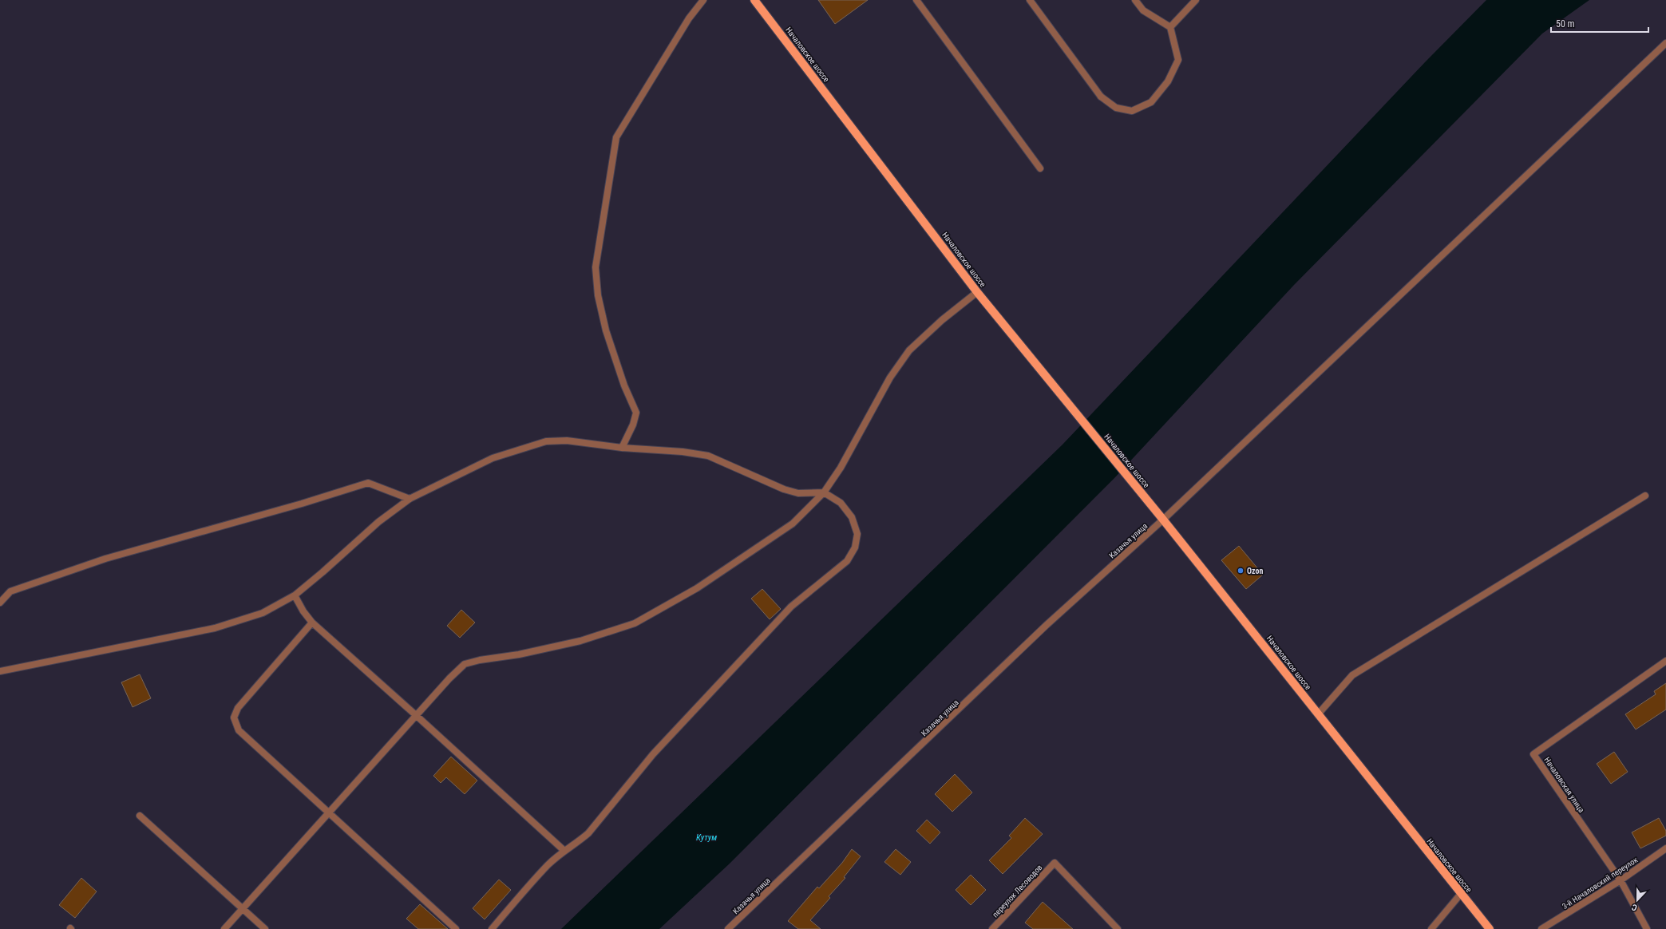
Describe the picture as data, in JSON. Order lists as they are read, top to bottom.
{
  "streets": {
    "main road": ["Началовское шоссе"],
    "street": [
      "Казачья улица",
      "Началовская улица",
      "3-й Началовский переулок",
      "переулок Лесоводов"
    ]
  },
  "crossings": [
    ["Началовское шоссе", "Казачья улица"],
    ["Началовская улица", "3-й Началовский переулок"]
  ],
  "water": ["Кутум"],
  "places": ["Ozon"],
  "scale_bar": "50 m",
  "north": "bottom"
}
